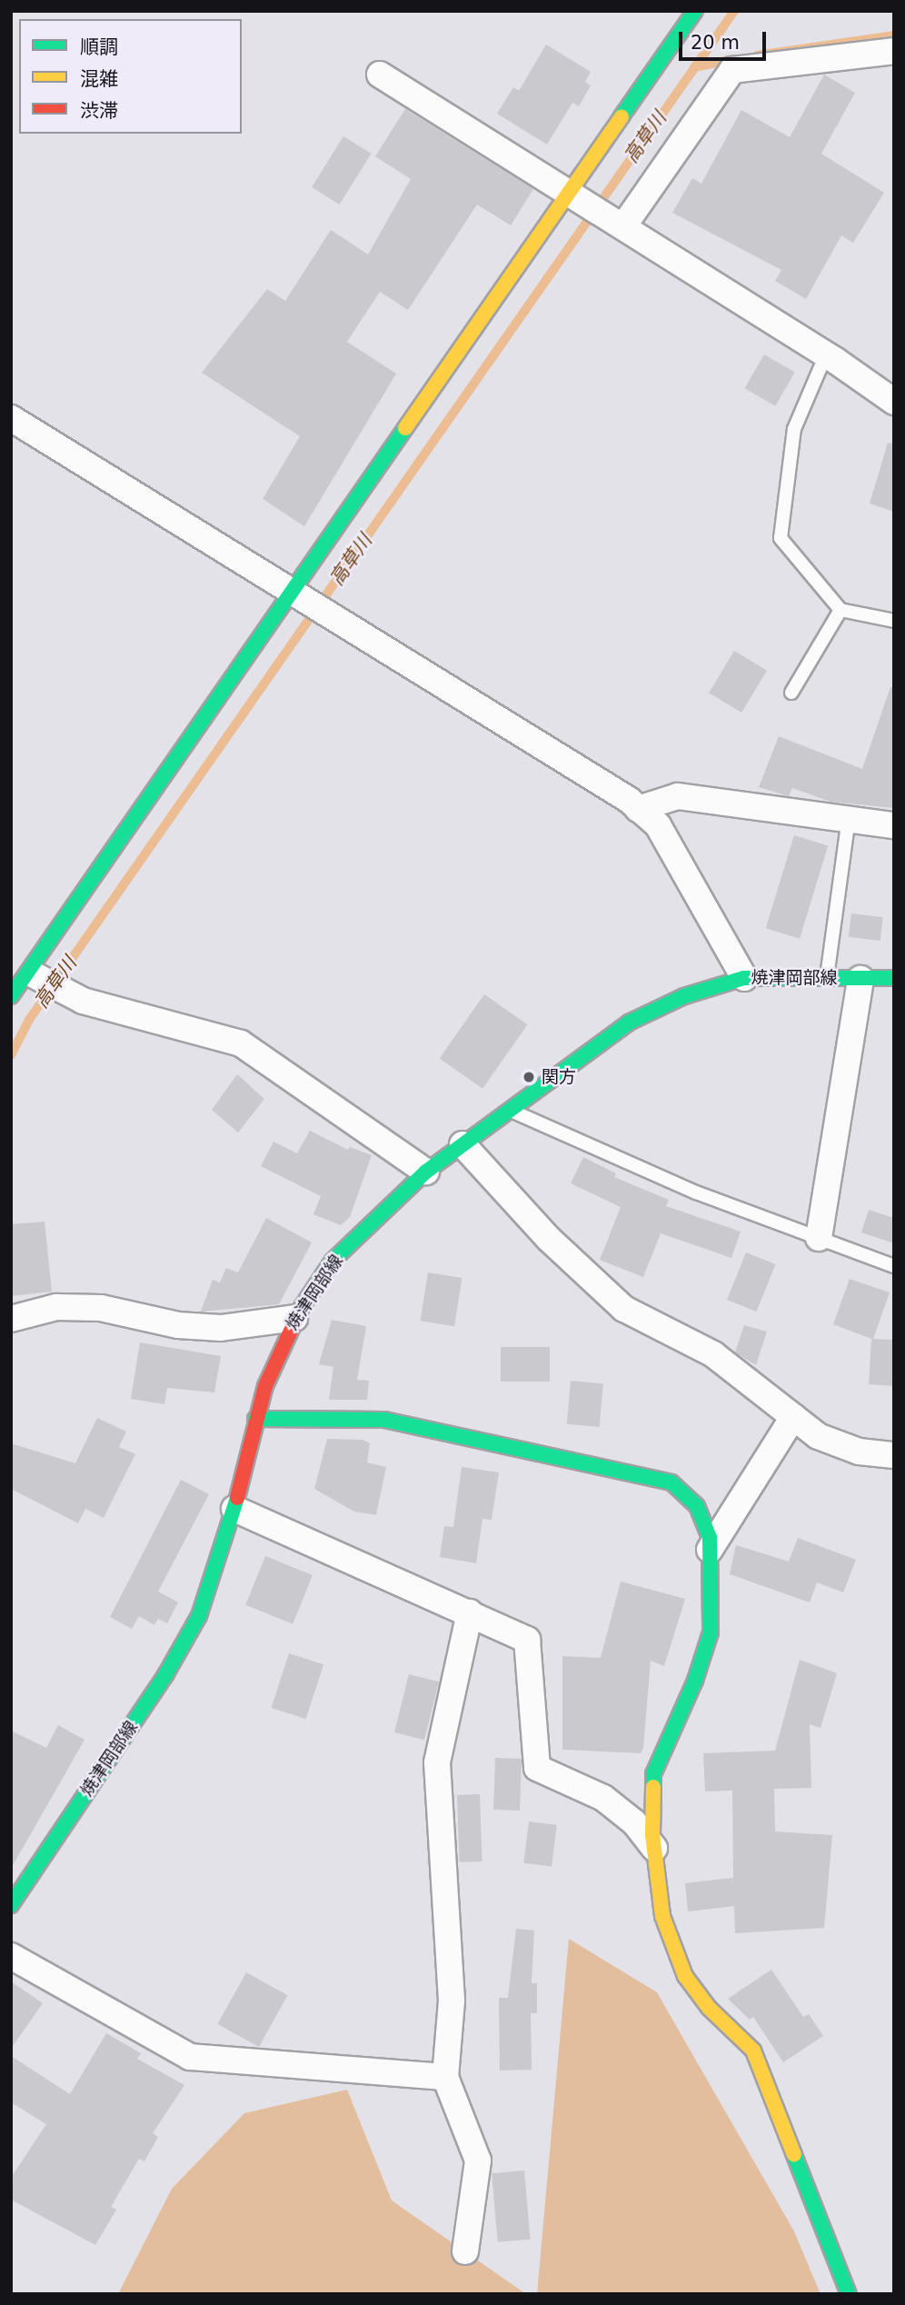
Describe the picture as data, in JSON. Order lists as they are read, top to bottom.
{
  "streets": {
    "street": ["焼津岡部線"]
  },
  "water": ["高草川"],
  "places": ["関方"],
  "legend": ["順調", "混雑", "渋滞"],
  "scale_bar": "20 m"
}
